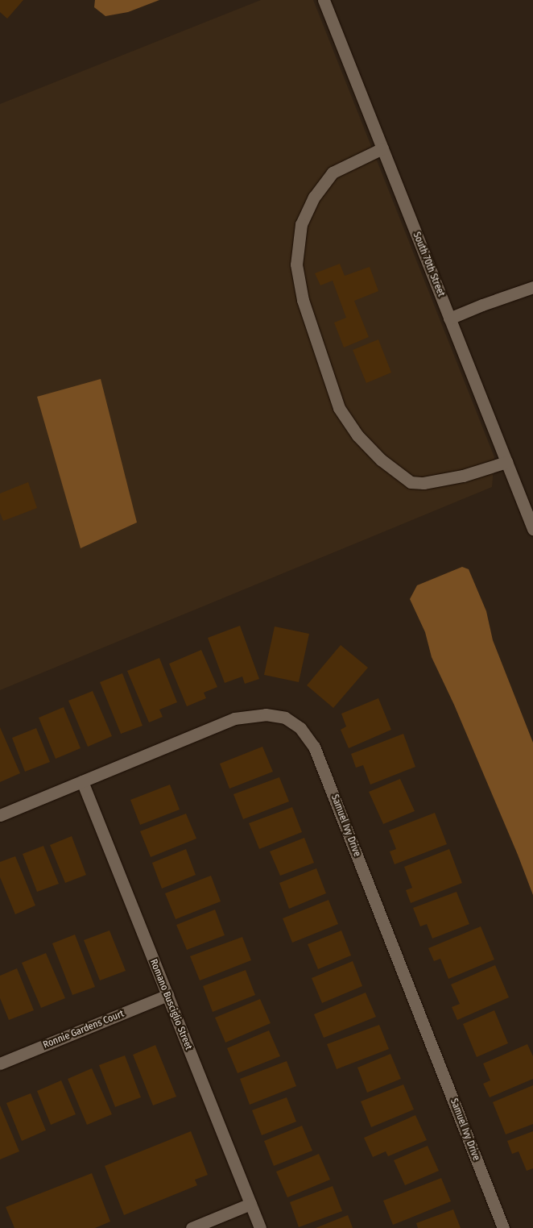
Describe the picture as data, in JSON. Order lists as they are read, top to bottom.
{
  "streets": {
    "street": [
      "South 70th Street",
      "Samuel Ivy Drive",
      "Romano Busciglio Street",
      "Ronnie Gardens Court"
    ]
  },
  "crossings": [
    ["Samuel Ivy Drive", "Romano Busciglio Street"],
    ["Romano Busciglio Street", "Ronnie Gardens Court"]
  ]
}
